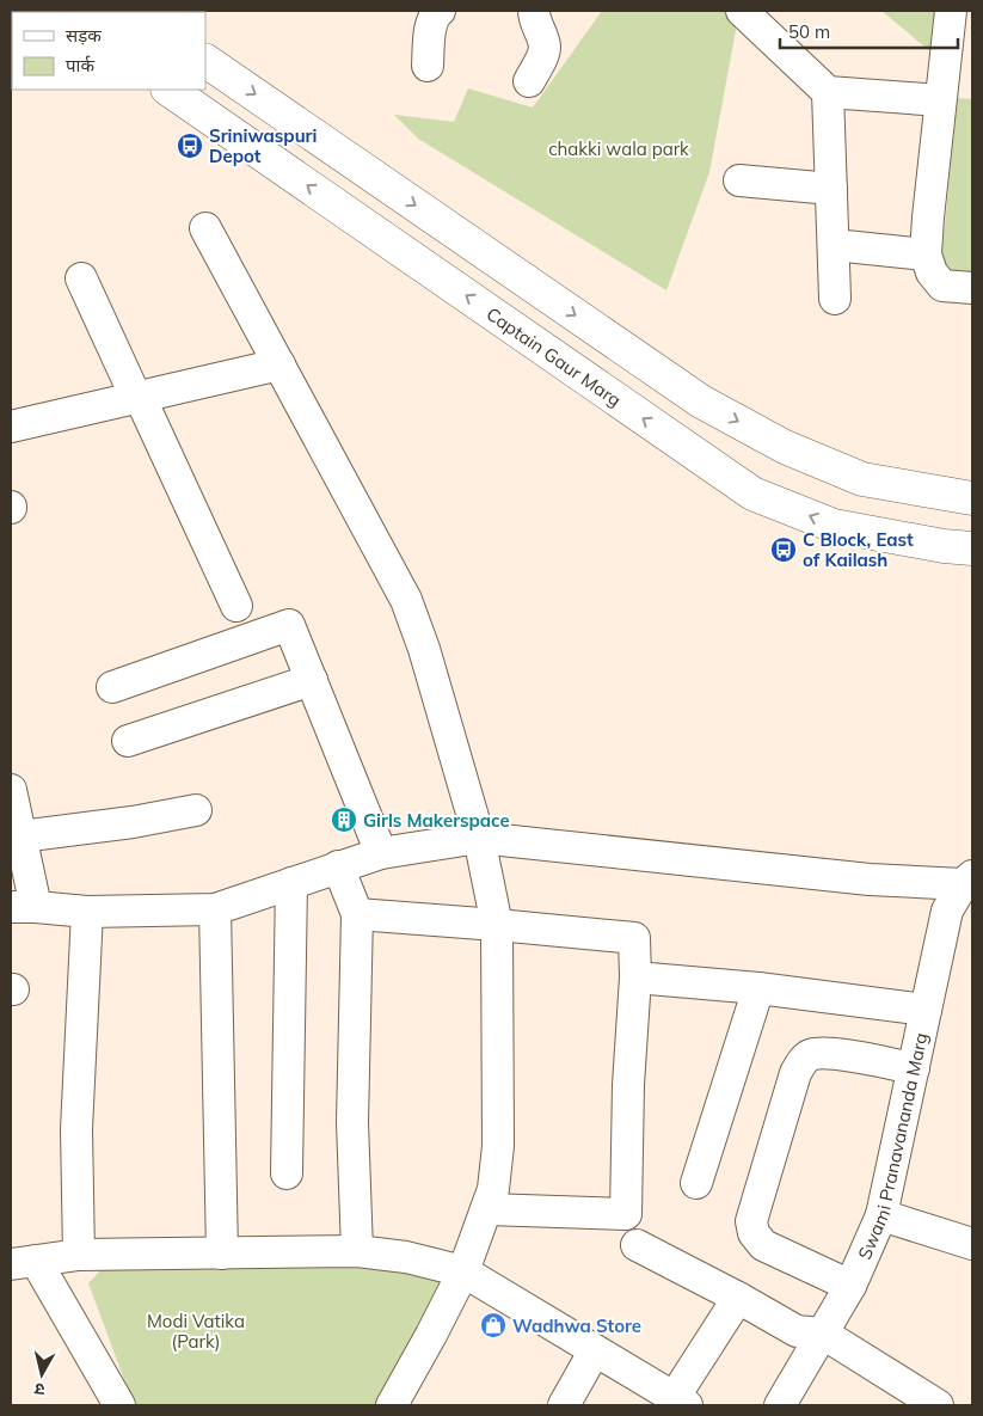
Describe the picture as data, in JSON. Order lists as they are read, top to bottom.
{
  "streets": {
    "main road": ["Captain Gaur Marg"],
    "street": ["Swami Pranavananda Marg"]
  },
  "parks": ["chakki wala park", "Modi Vatika (Park)"],
  "places": {
    "bus stop": ["Sriniwaspuri Depot", "C Block, East of Kailash"],
    "building": ["Girls Makerspace"],
    "shop": ["Wadhwa Store"]
  },
  "legend": ["सड़क", "पार्क"],
  "scale_bar": "50 m",
  "north": "bottom"
}
